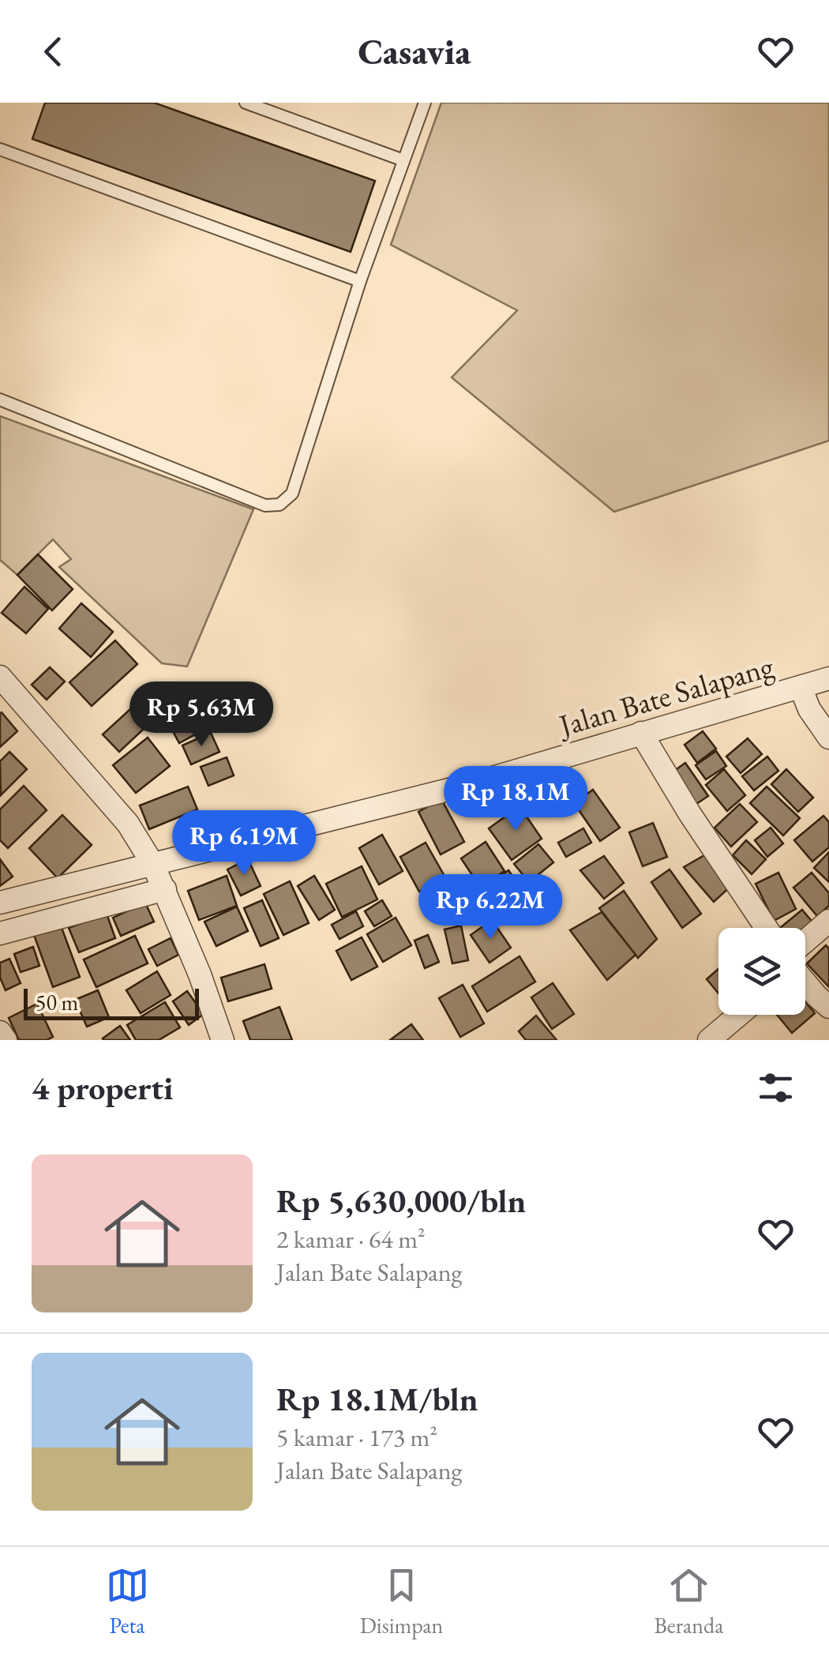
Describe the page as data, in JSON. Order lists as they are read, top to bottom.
{
  "streets": {
    "street": ["Jalan Bate Salapang"]
  },
  "scale_bar": "50 m",
  "page": {
    "header": "Casavia",
    "price": [
      "Rp 5.63M",
      "Rp 18.1M",
      "Rp 6.19M",
      "Rp 6.22M"
    ],
    "scale": "50 m",
    "heading": "4 properti",
    "list": [
      {
        "name": "Rp 5,630,000/bln",
        "note": "2 kamar · 64 m² · Jalan Bate Salapang"
      },
      {
        "name": "Rp 18.1M/bln",
        "note": "5 kamar · 173 m² · Jalan Bate Salapang"
      }
    ],
    "tabs": ["Peta", "Disimpan", "Beranda"]
  }
}
